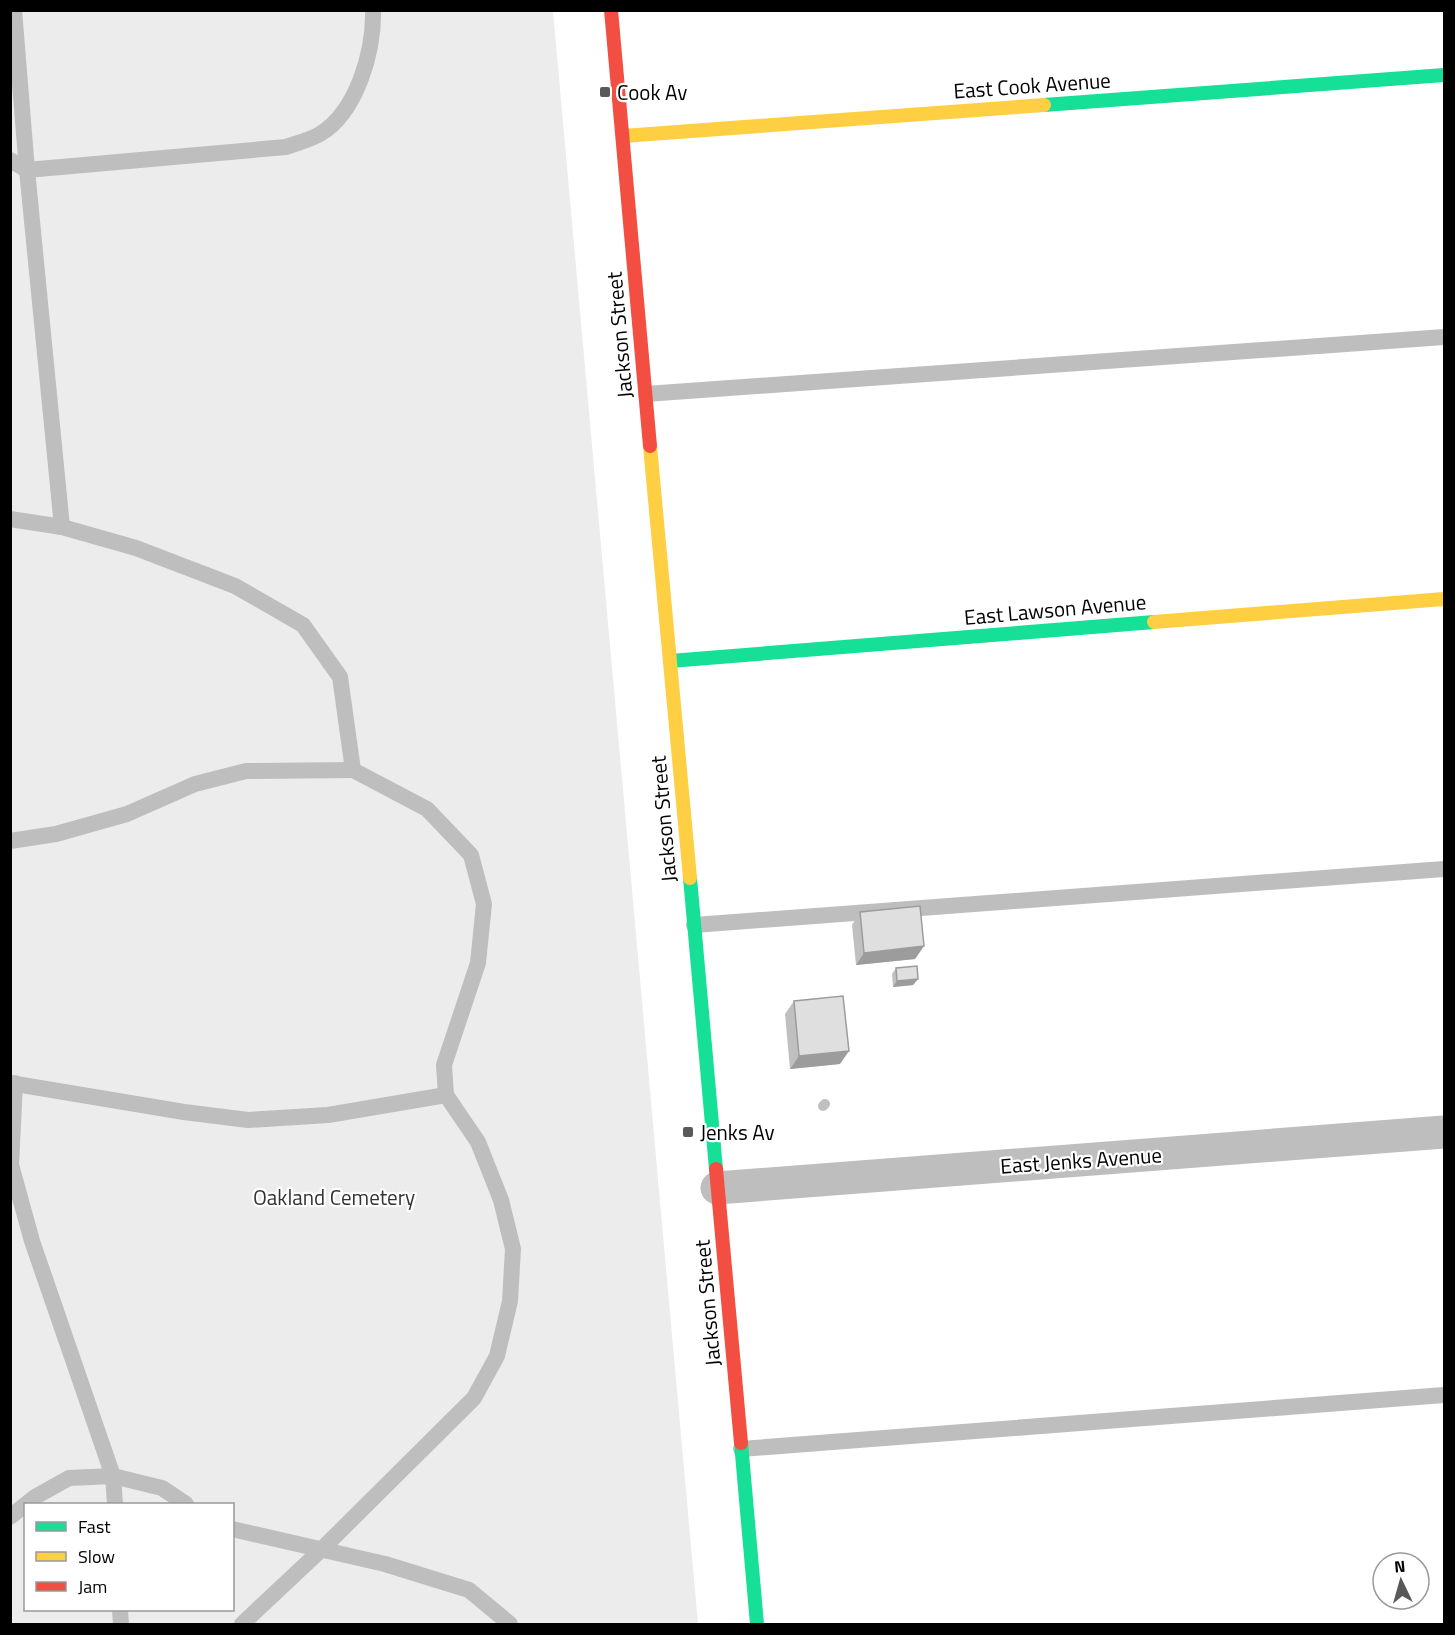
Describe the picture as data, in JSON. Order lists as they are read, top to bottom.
{
  "streets": {
    "street": [
      "East Cook Avenue",
      "Jackson Street",
      "East Lawson Avenue",
      "East Jenks Avenue"
    ]
  },
  "crossings": [
    ["East Cook Avenue", "Jackson Street"],
    ["Jackson Street", "East Lawson Avenue"],
    ["Jackson Street", "East Jenks Avenue"]
  ],
  "parks": ["Oakland Cemetery"],
  "places": {
    "transit": ["Cook Av", "Jenks Av"]
  },
  "legend": ["Fast", "Slow", "Jam"],
  "north": "top"
}
